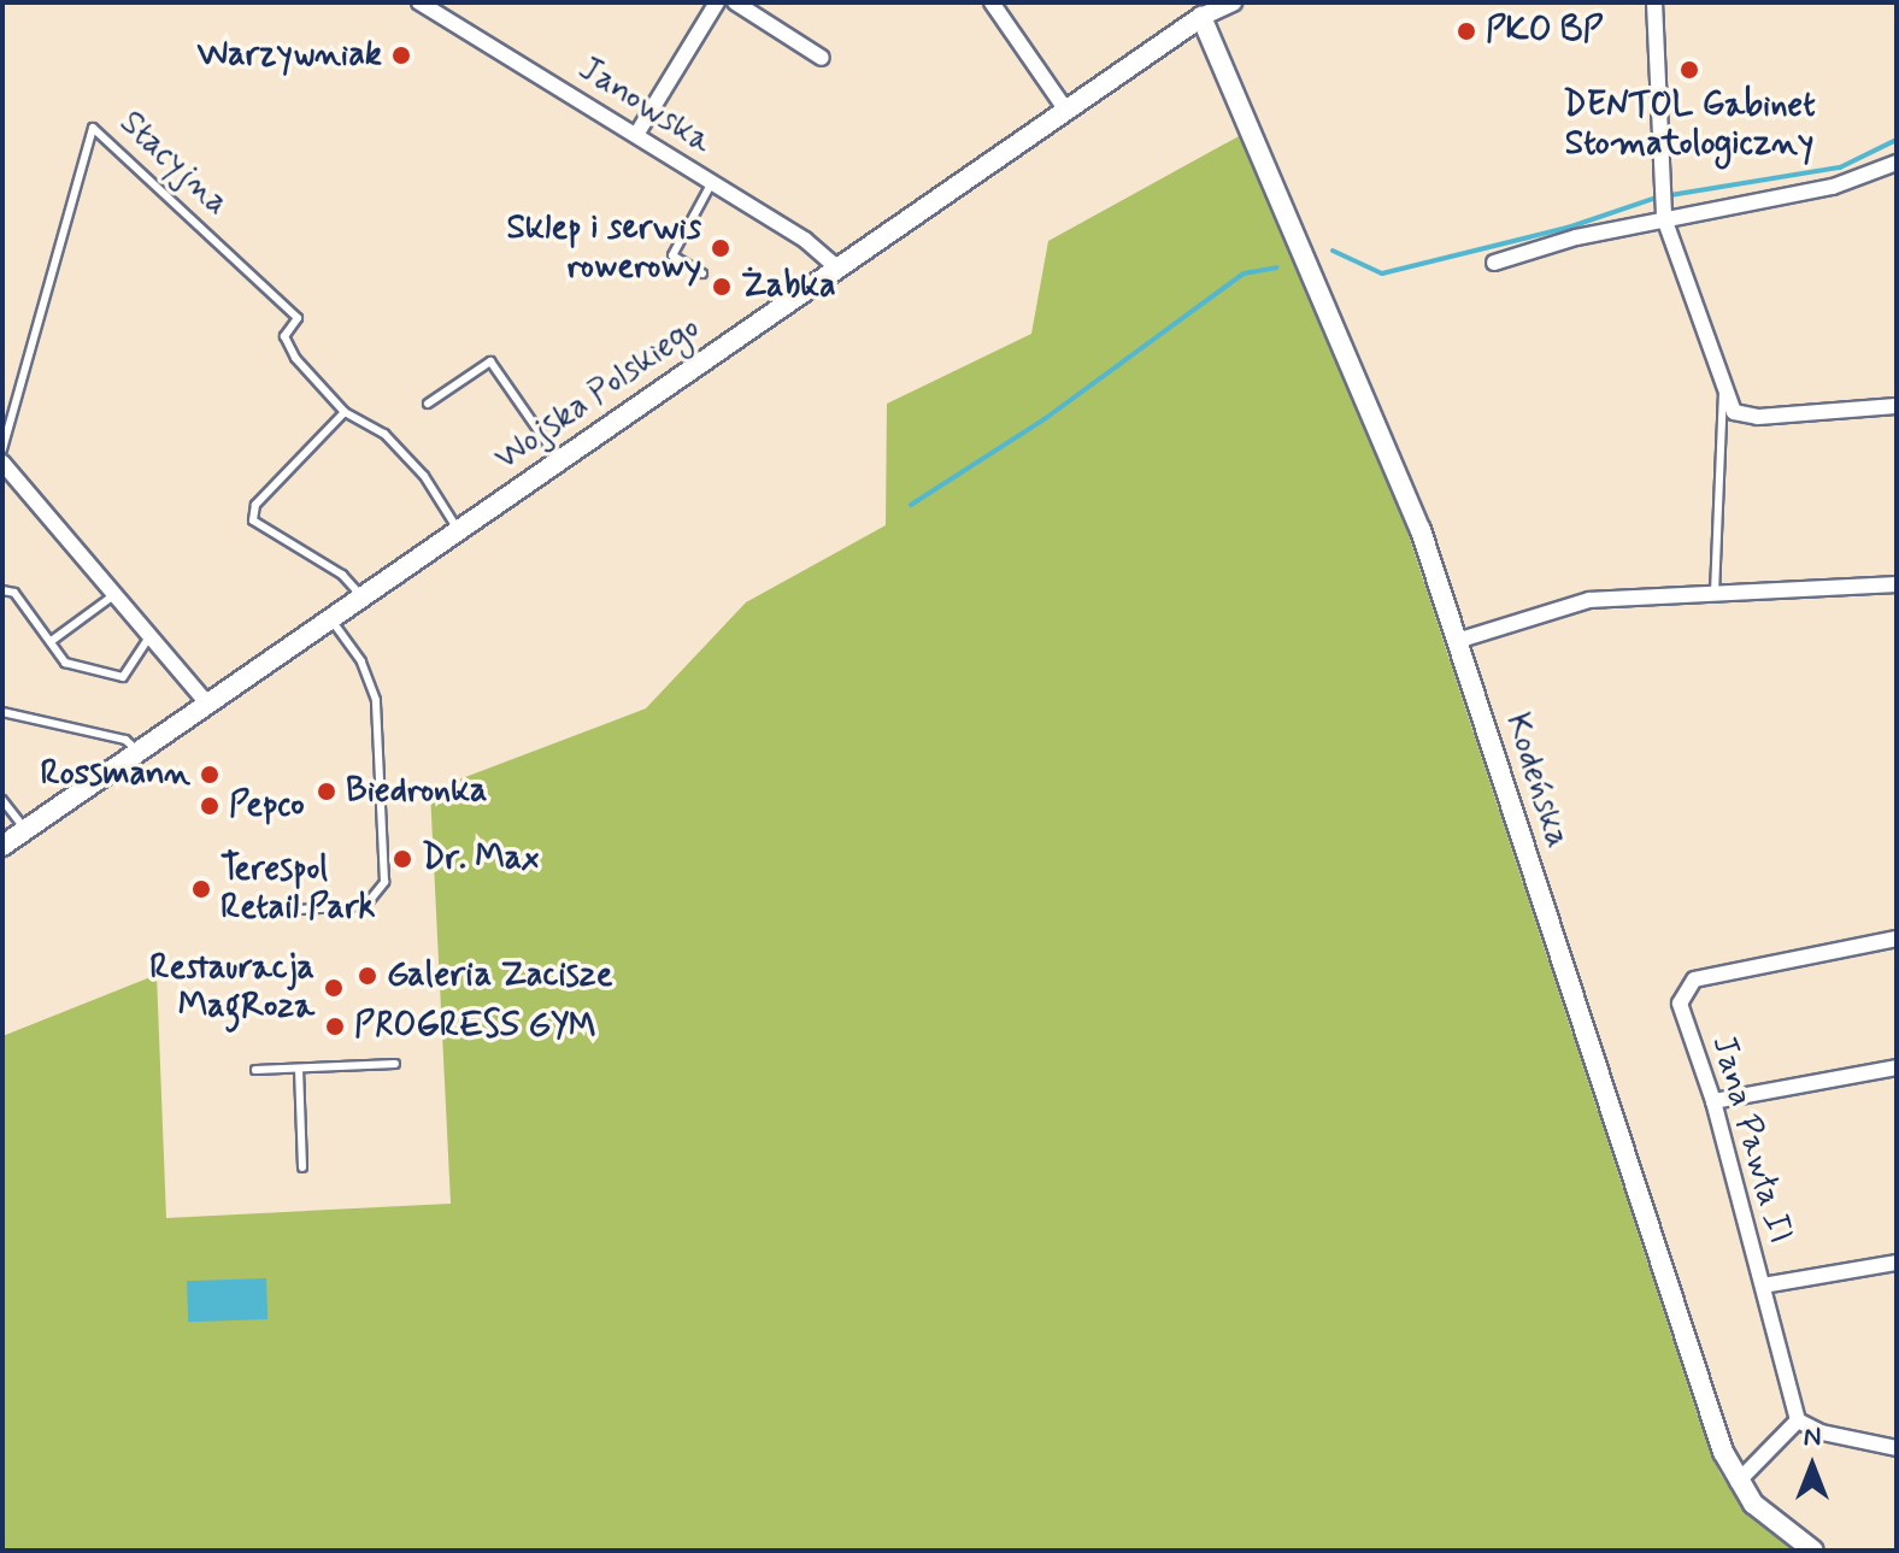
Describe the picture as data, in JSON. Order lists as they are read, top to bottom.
{
  "streets": {
    "main road": ["Wojska Polskiego", "Kodeńska"],
    "street": ["Janowska", "Jana Pawła II"],
    "lane": ["Stacyjna"]
  },
  "crossings": [
    ["Janowska", "Wojska Polskiego"],
    ["Wojska Polskiego", "Kodeńska"]
  ],
  "places": [
    "PKO BP",
    "Warzywniak",
    "DENTOL Gabinet Stomatologiczny",
    "Sklep i serwis rowerowy",
    "Żabka",
    "Rossmann",
    "Biedronka",
    "Pepco",
    "Dr. Max",
    "Terespol Retail Park",
    "Galeria Zacisze",
    "Restauracja MagRoza",
    "PROGRESS GYM"
  ],
  "north": "top"
}
